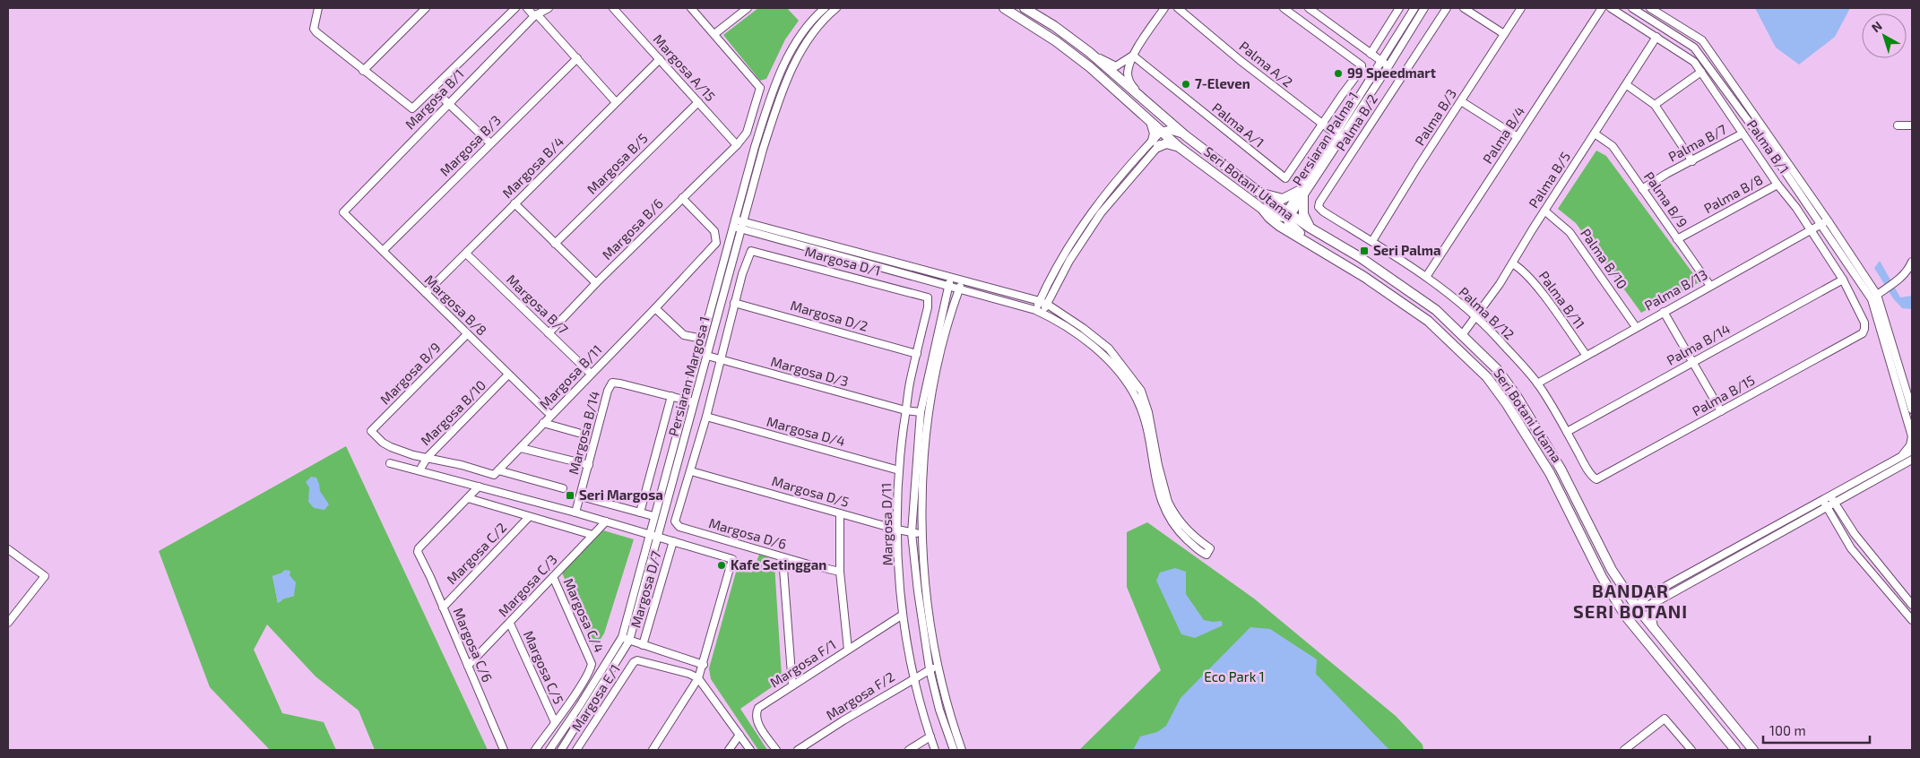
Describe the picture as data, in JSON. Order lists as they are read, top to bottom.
{
  "streets": {
    "main road": ["Seri Botani Utama"],
    "street": [
      "Palma A/2",
      "Margosa A/15",
      "Margosa B/1",
      "Palma B/3",
      "Palma B/2",
      "Palma A/1",
      "Palma B/4",
      "Persiaran Palma 1",
      "Palma B/7",
      "Margosa B/3",
      "Palma B/1",
      "Margosa B/5",
      "Margosa B/4",
      "Palma B/5",
      "Palma B/8",
      "Palma B/9",
      "Margosa B/6",
      "Palma B/10",
      "Margosa D/1",
      "Palma B/13",
      "Palma B/11",
      "Margosa B/7",
      "Margosa B/8",
      "Palma B/12",
      "Margosa D/2",
      "Palma B/14",
      "Margosa D/3",
      "Margosa B/9",
      "Persiaran Margosa 1",
      "Margosa B/11",
      "Palma B/15",
      "Margosa B/10",
      "Margosa D/4",
      "Margosa B/14",
      "Margosa D/5",
      "Margosa D/11",
      "Margosa D/6",
      "Margosa C/2",
      "Margosa C/3",
      "Margosa D/7",
      "Margosa C/4",
      "Margosa C/6",
      "Margosa F/1",
      "Margosa C/5",
      "Margosa F/2",
      "Margosa E/1"
    ]
  },
  "crossings": [
    ["Palma A/2", "Palma A/1"],
    ["Palma A/2", "Persiaran Palma 1"],
    ["Margosa A/15", "Margosa B/5"],
    ["Margosa A/15", "Margosa B/4"],
    ["Margosa A/15", "Margosa B/6"],
    ["Margosa B/1", "Margosa B/8"],
    ["Palma B/3", "Palma B/12"],
    ["Palma B/2", "Palma B/12"],
    ["Palma B/4", "Palma B/12"],
    ["Persiaran Palma 1", "Seri Botani Utama"],
    ["Palma B/7", "Palma B/1"],
    ["Palma B/7", "Palma B/9"],
    ["Margosa B/3", "Margosa B/8"],
    ["Palma B/1", "Palma B/5"],
    ["Palma B/1", "Palma B/8"],
    ["Palma B/1", "Palma B/13"],
    ["Palma B/1", "Palma B/14"],
    ["Palma B/1", "Palma B/15"],
    ["Margosa B/4", "Margosa B/7"],
    ["Margosa B/4", "Margosa B/8"],
    ["Palma B/5", "Seri Botani Utama"],
    ["Palma B/5", "Palma B/9"],
    ["Palma B/5", "Palma B/10"],
    ["Palma B/5", "Palma B/11"],
    ["Palma B/5", "Palma B/12"],
    ["Palma B/8", "Palma B/9"],
    ["Palma B/9", "Palma B/13"],
    ["Margosa B/6", "Margosa B/7"],
    ["Margosa B/6", "Margosa B/11"],
    ["Palma B/10", "Palma B/13"],
    ["Margosa D/1", "Margosa D/2"],
    ["Margosa D/1", "Margosa D/11"],
    ["Palma B/13", "Palma B/11"],
    ["Palma B/13", "Palma B/12"],
    ["Margosa B/7", "Margosa B/11"],
    ["Margosa B/8", "Margosa B/9"],
    ["Margosa B/8", "Margosa B/11"],
    ["Margosa B/8", "Margosa B/10"],
    ["Palma B/12", "Palma B/14"],
    ["Palma B/12", "Palma B/15"],
    ["Margosa D/2", "Margosa D/11"],
    ["Margosa D/3", "Persiaran Margosa 1"],
    ["Margosa D/3", "Margosa D/11"],
    ["Margosa B/9", "Margosa B/10"],
    ["Persiaran Margosa 1", "Margosa B/14"],
    ["Margosa D/4", "Margosa D/11"],
    ["Margosa D/5", "Margosa D/11"],
    ["Margosa D/5", "Margosa D/6"],
    ["Margosa D/11", "Margosa F/1"],
    ["Margosa D/11", "Margosa F/2"],
    ["Margosa C/2", "Margosa C/6"],
    ["Margosa C/3", "Margosa C/4"],
    ["Margosa C/3", "Margosa C/6"],
    ["Margosa C/3", "Margosa C/5"],
    ["Margosa C/4", "Margosa C/5"]
  ],
  "districts": ["BANDAR SERI BOTANI"],
  "parks": ["Eco Park 1"],
  "places": {
    "other": ["99 Speedmart", "7-Eleven", "Kafe Setinggan"],
    "transit": ["Seri Palma", "Seri Margosa"]
  },
  "scale_bar": "100 m",
  "north": "top left"
}
